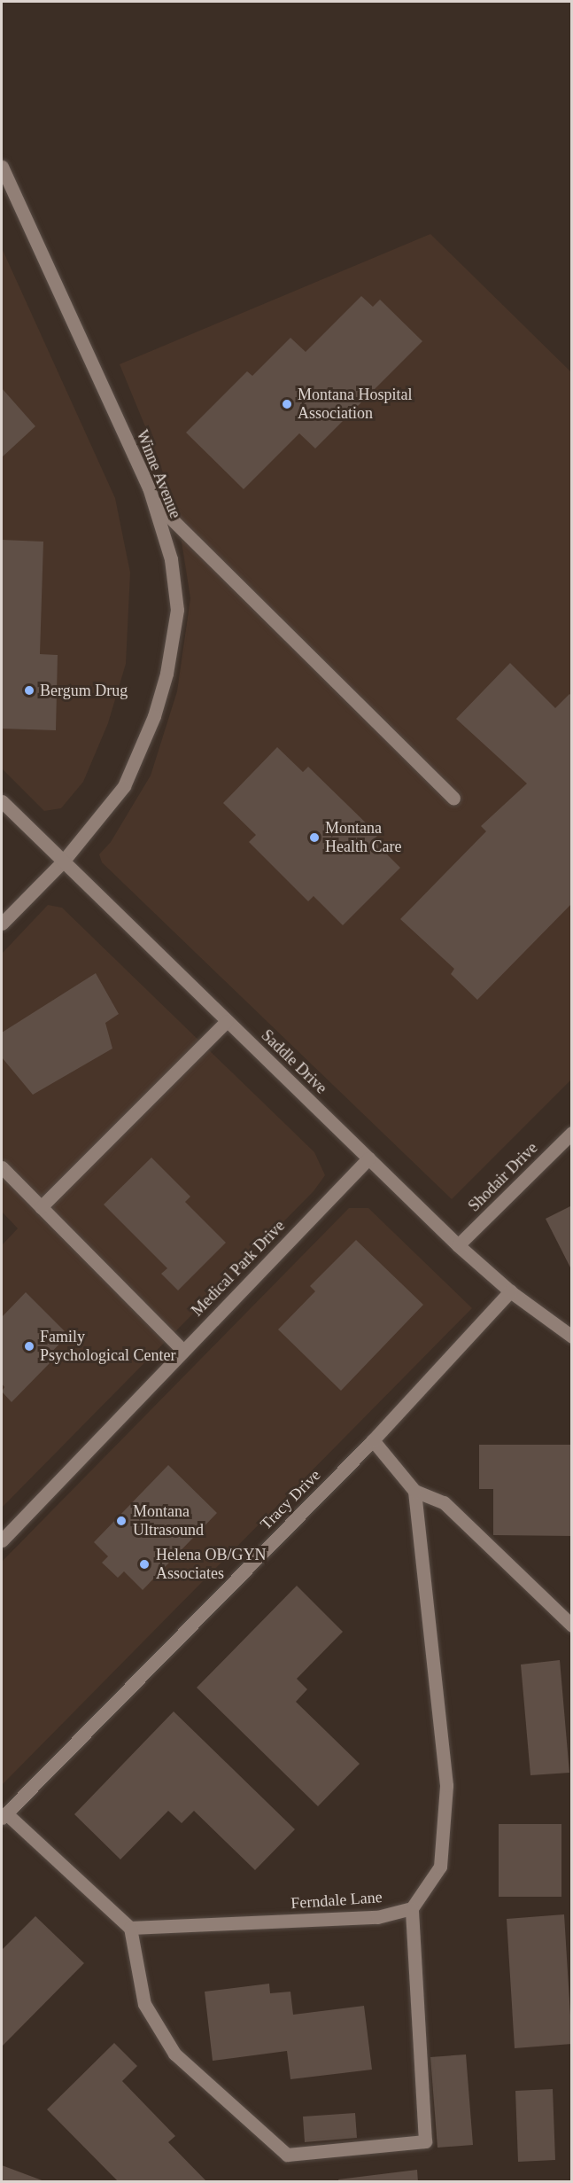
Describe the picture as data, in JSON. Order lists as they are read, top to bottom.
{
  "streets": {
    "street": [
      "Winne Avenue",
      "Saddle Drive",
      "Shodair Drive",
      "Medical Park Drive",
      "Tracy Drive",
      "Ferndale Lane"
    ]
  },
  "crossings": [
    ["Winne Avenue", "Saddle Drive"],
    ["Saddle Drive", "Shodair Drive"],
    ["Saddle Drive", "Medical Park Drive"],
    ["Saddle Drive", "Tracy Drive"]
  ],
  "places": [
    "Montana Hospital Association",
    "Bergum Drug",
    "Montana Health Care",
    "Family Psychological Center",
    "Montana Ultrasound",
    "Helena OB/GYN Associates"
  ]
}
